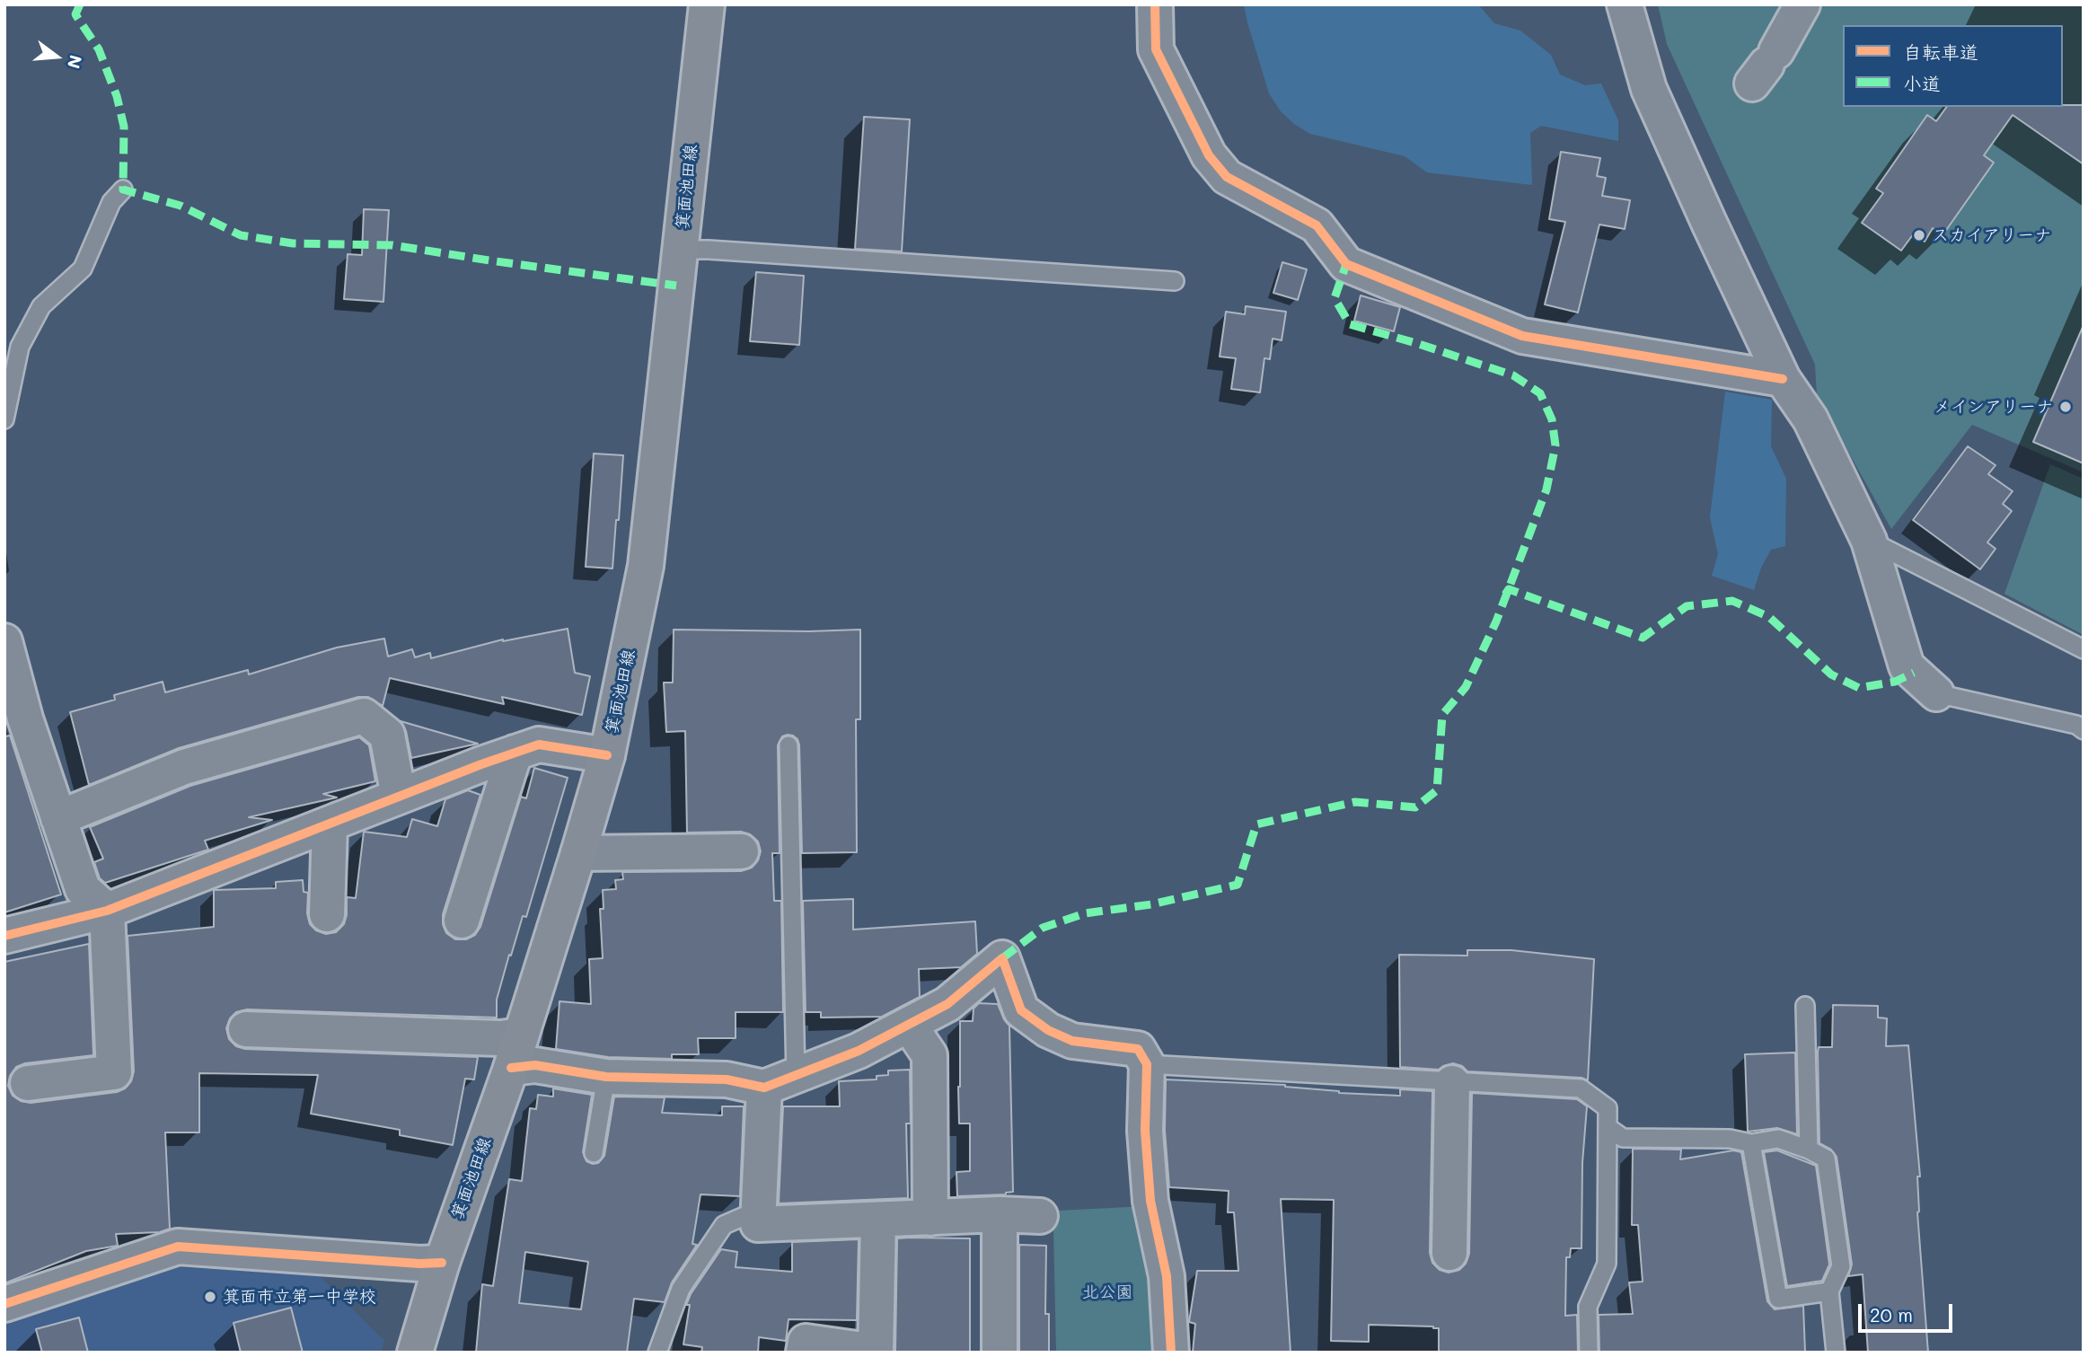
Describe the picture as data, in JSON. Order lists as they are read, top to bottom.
{
  "streets": {
    "main road": ["箕面池田線"]
  },
  "parks": ["北公園"],
  "places": ["スカイアリーナ", "メインアリーナ", "箕面市立第一中学校"],
  "legend": ["自転車道", "小道"],
  "scale_bar": "20 m",
  "north": "right"
}
